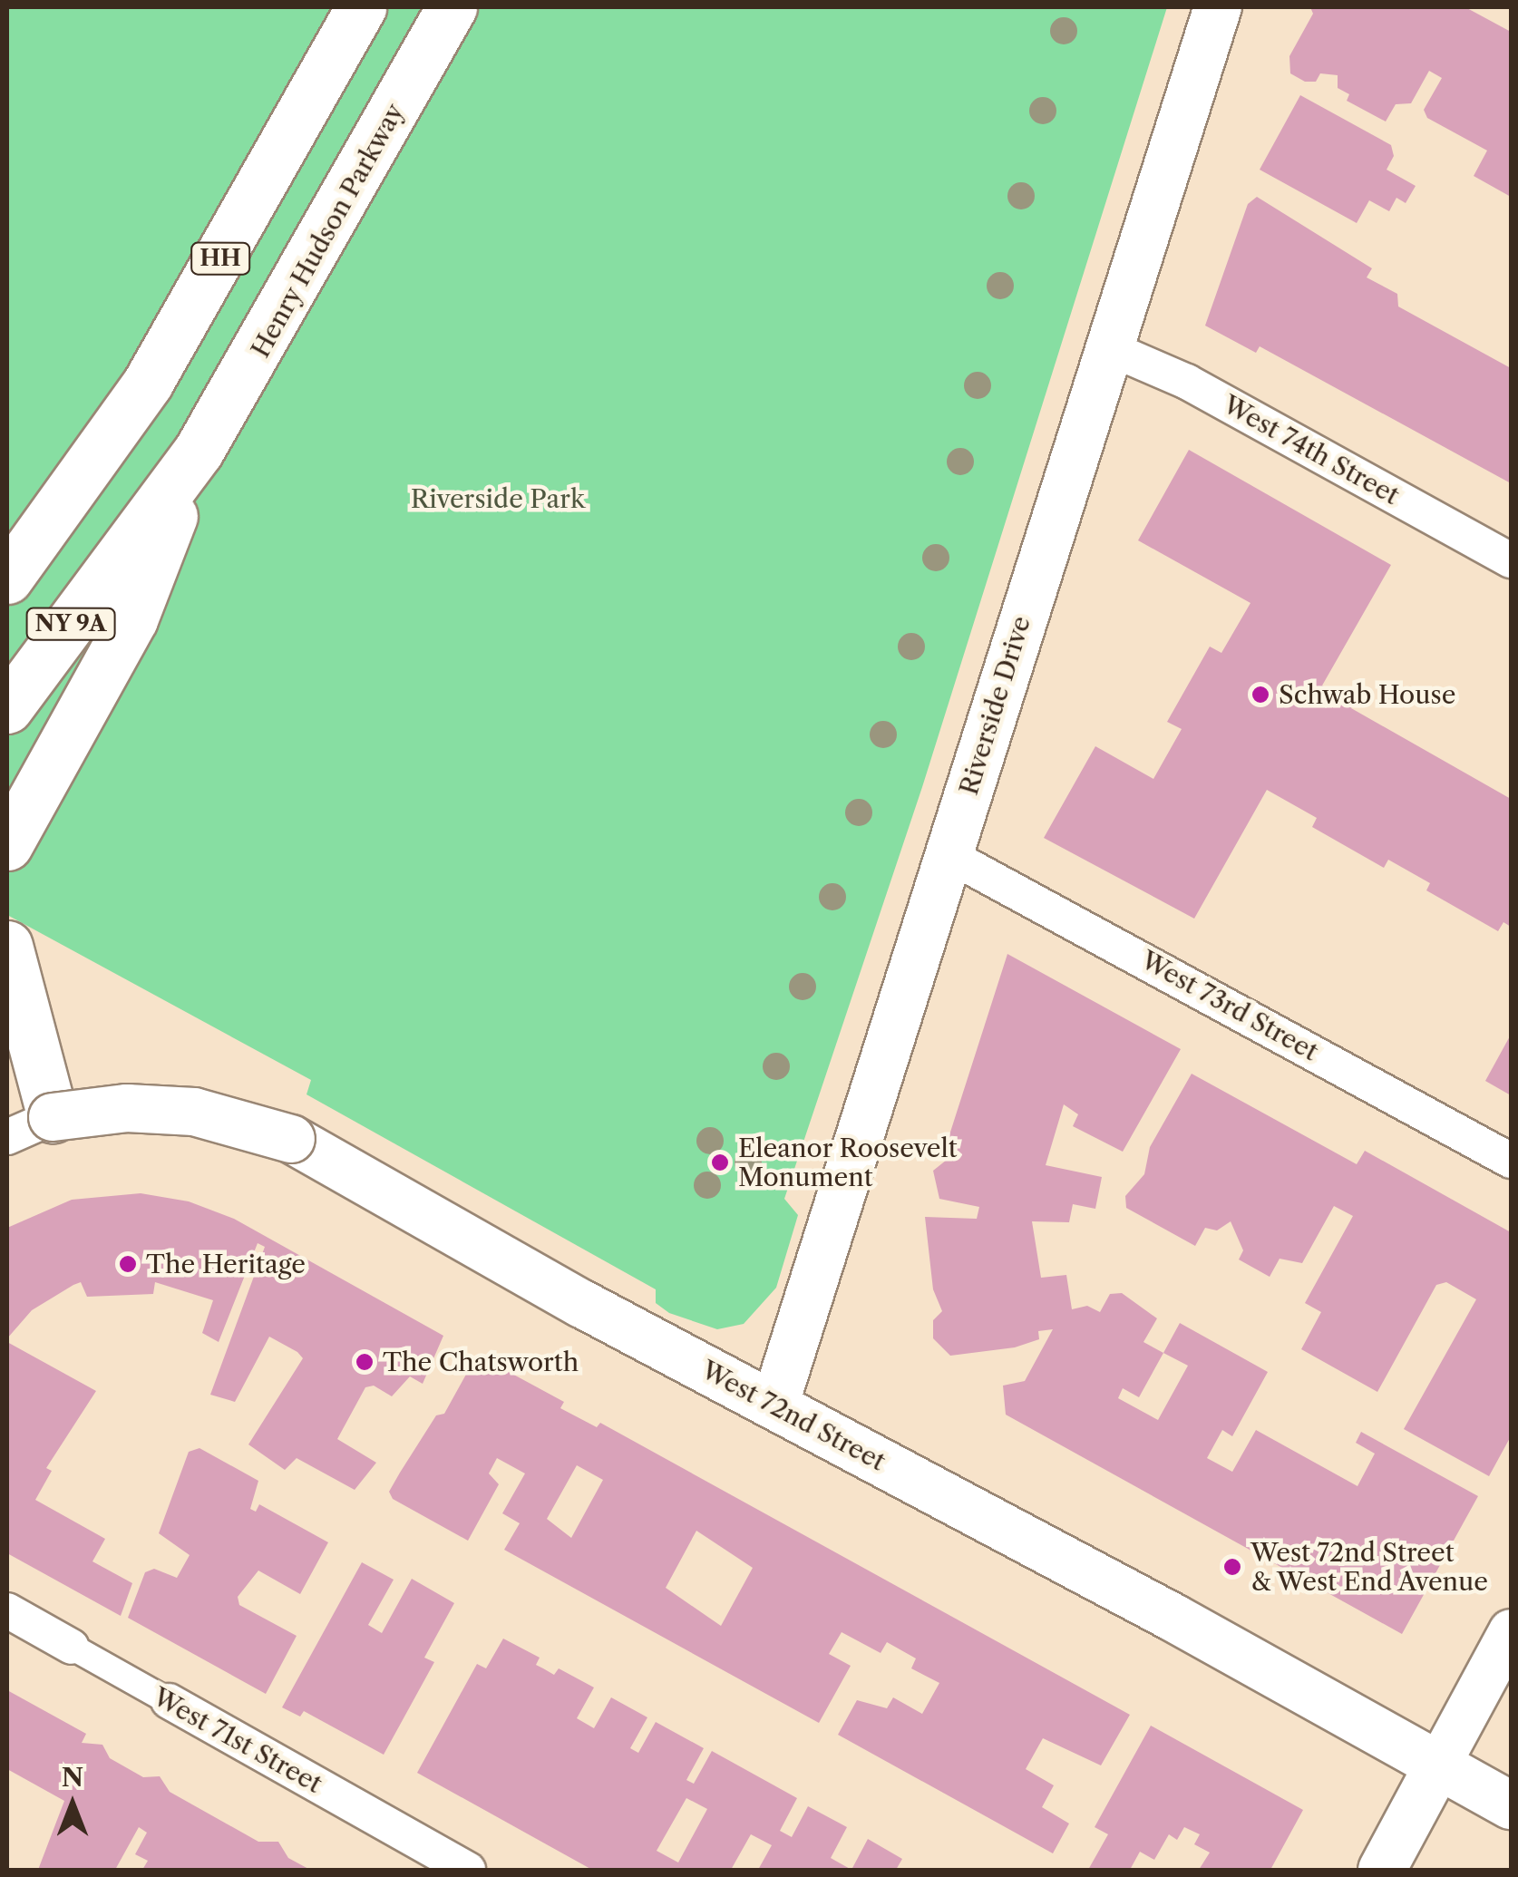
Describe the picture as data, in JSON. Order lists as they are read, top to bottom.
{
  "streets": {
    "highway": ["Henry Hudson Parkway", "HH", "NY 9A"],
    "main road": ["Riverside Drive", "West 72nd Street"],
    "street": ["West 74th Street", "West 73rd Street", "West 71st Street"]
  },
  "crossings": [
    ["Henry Hudson Parkway", "NY 9A"],
    ["HH", "NY 9A"],
    ["West 74th Street", "Riverside Drive"],
    ["Riverside Drive", "West 73rd Street"],
    ["Riverside Drive", "West 72nd Street"]
  ],
  "parks": ["Riverside Park"],
  "places": [
    "Schwab House",
    "Eleanor Roosevelt Monument",
    "The Heritage",
    "The Chatsworth",
    "West 72nd Street & West End Avenue"
  ],
  "north": "top"
}
